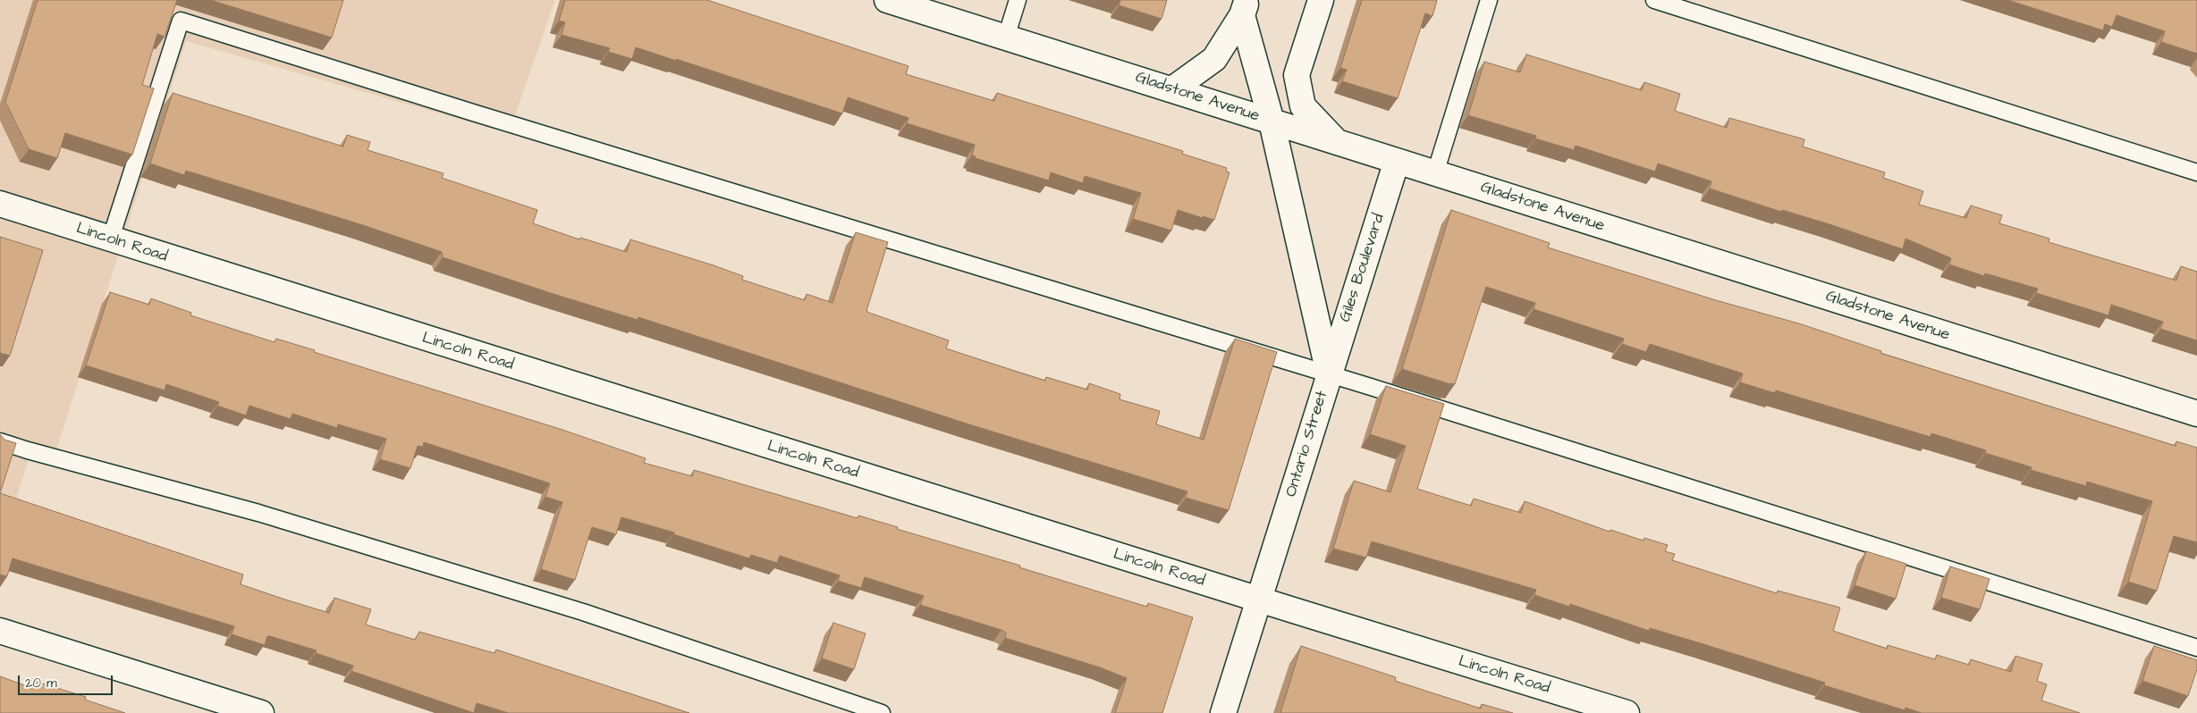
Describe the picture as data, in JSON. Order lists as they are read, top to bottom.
{
  "streets": {
    "street": [
      "Gladstone Avenue",
      "Lincoln Road",
      "Giles Boulevard",
      "Ontario Street"
    ]
  },
  "crossings": [
    ["Gladstone Avenue", "Giles Boulevard"],
    ["Gladstone Avenue", "Ontario Street"],
    ["Lincoln Road", "Ontario Street"],
    ["Giles Boulevard", "Ontario Street"]
  ],
  "scale_bar": "20 m"
}
